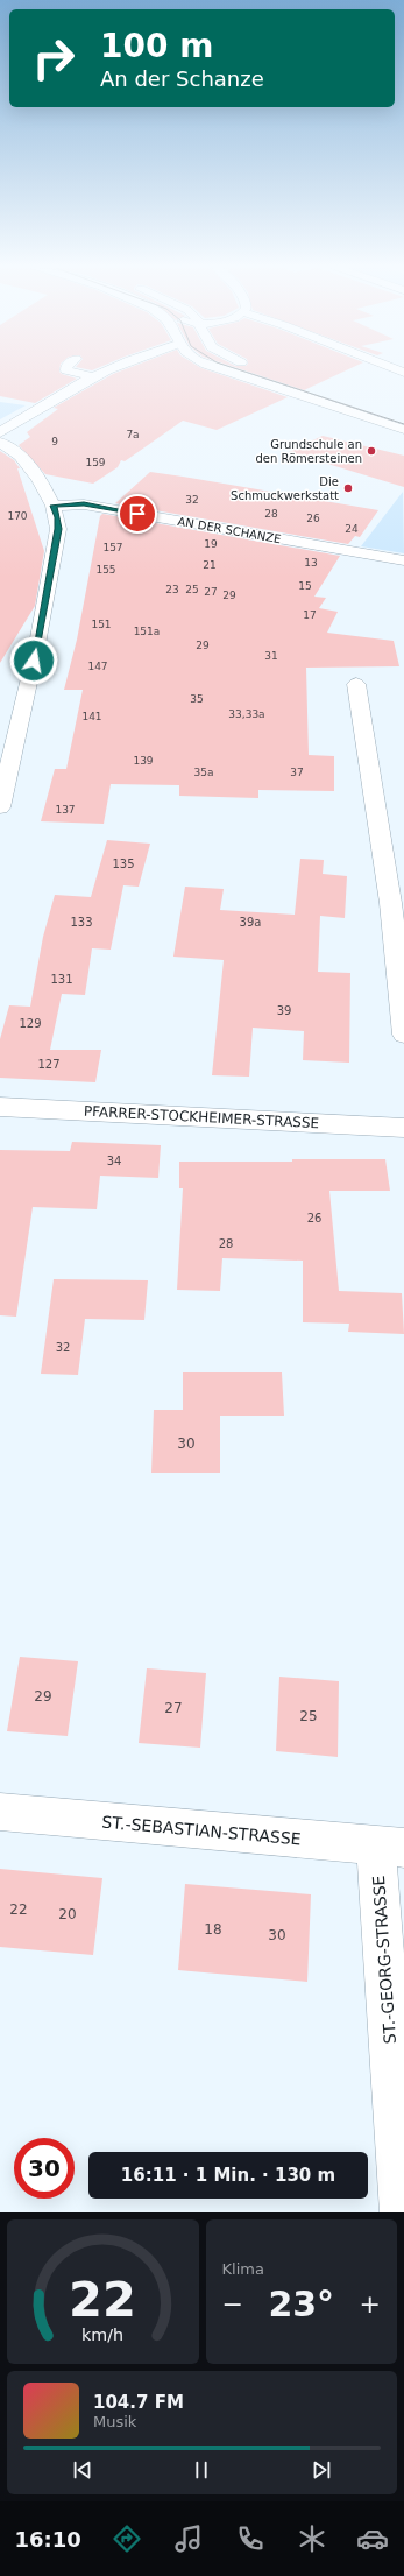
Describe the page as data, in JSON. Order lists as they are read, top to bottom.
{
  "streets": {
    "street": [
      "AN DER SCHANZE",
      "PFARRER-STOCKHEIMER-STRASSE",
      "ST.-SEBASTIAN-STRASSE",
      "ST.-GEORG-STRASSE"
    ]
  },
  "crossings": [
    ["ST.-SEBASTIAN-STRASSE", "ST.-GEORG-STRASSE"]
  ],
  "places": ["Grundschule an den Römersteinen", "Die Schmuckwerkstatt"],
  "house_numbers": [
    "7a",
    "9",
    "159",
    "32",
    "28",
    "170",
    "26",
    "24",
    "19",
    "157",
    "13",
    "21",
    "155",
    "15",
    "23",
    "25",
    "27",
    "29",
    "17",
    "151",
    "151a",
    "29",
    "31",
    "147",
    "35",
    "33,33a",
    "141",
    "139",
    "35a",
    "37",
    "137",
    "135",
    "133",
    "39a",
    "131",
    "39",
    "129",
    "127",
    "34",
    "26",
    "28",
    "32",
    "30",
    "29",
    "27",
    "25",
    "22",
    "20",
    "18",
    "30"
  ],
  "page": {
    "turn": ["100 m", "An der Schanze"],
    "limit": "30",
    "trip": "16:11 · 1 Min. · 130 m",
    "tile": "Klima",
    "heat": ["−", "23°", "+"],
    "song": ["104.7 FM", "Musik"],
    "tabs": "16:10",
    "gauge": ["22", "km/h"]
  }
}
